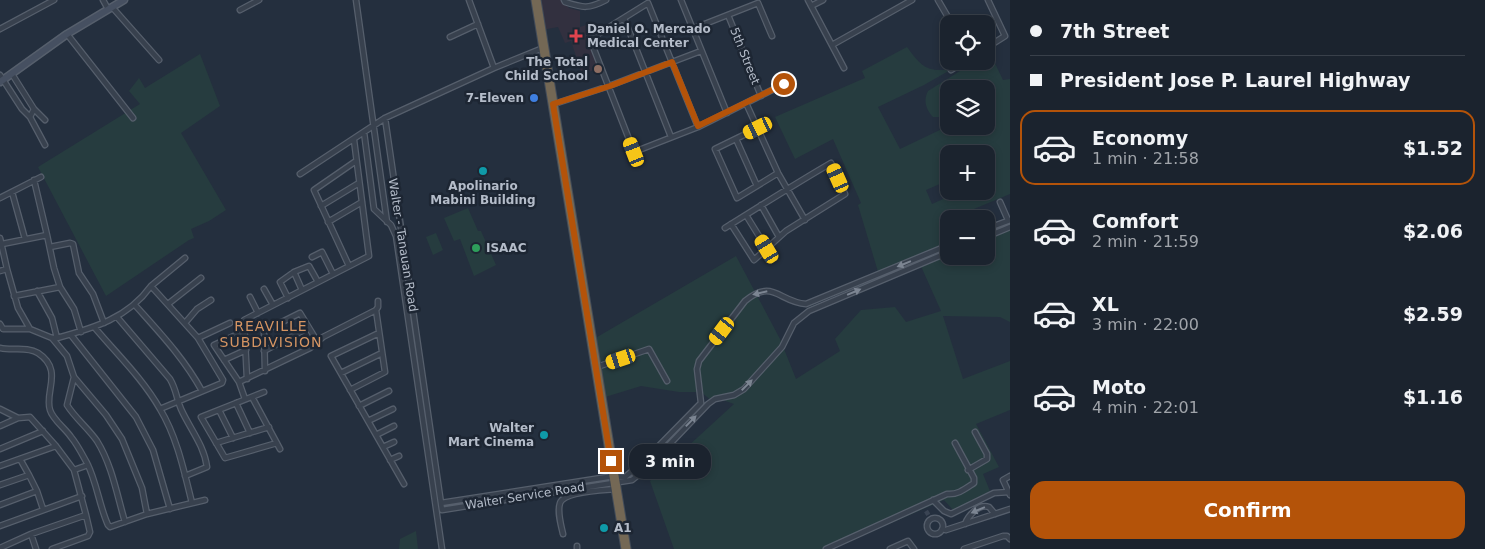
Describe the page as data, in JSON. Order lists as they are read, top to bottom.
{
  "streets": {
    "street": ["5th Street", "Walter - Tanauan Road", "Walter Service Road"]
  },
  "crossings": [
    ["Walter - Tanauan Road", "Walter Service Road"]
  ],
  "districts": ["REAVILLE SUBDIVISION"],
  "places": {
    "health": ["Daniel O. Mercado Medical Center"],
    "other": [
      "The Total Child School",
      "7-Eleven",
      "Apolinario Mabini Building",
      "ISAAC",
      "Walter Mart Cinema",
      "A1"
    ]
  },
  "page": {
    "banner": ["7th Street", "President Jose P. Laurel Highway"],
    "map_buttons": ["+", "−"],
    "list": [
      {
        "name": "Economy",
        "note": "1 min · 21:58",
        "value": "$1.52"
      },
      {
        "name": "Comfort",
        "note": "2 min · 21:59",
        "value": "$2.06"
      },
      {
        "name": "XL",
        "note": "3 min · 22:00",
        "value": "$2.59"
      },
      {
        "name": "Moto",
        "note": "4 min · 22:01",
        "value": "$1.16"
      }
    ],
    "bubble": "3 min",
    "buttons": "Confirm"
  }
}
